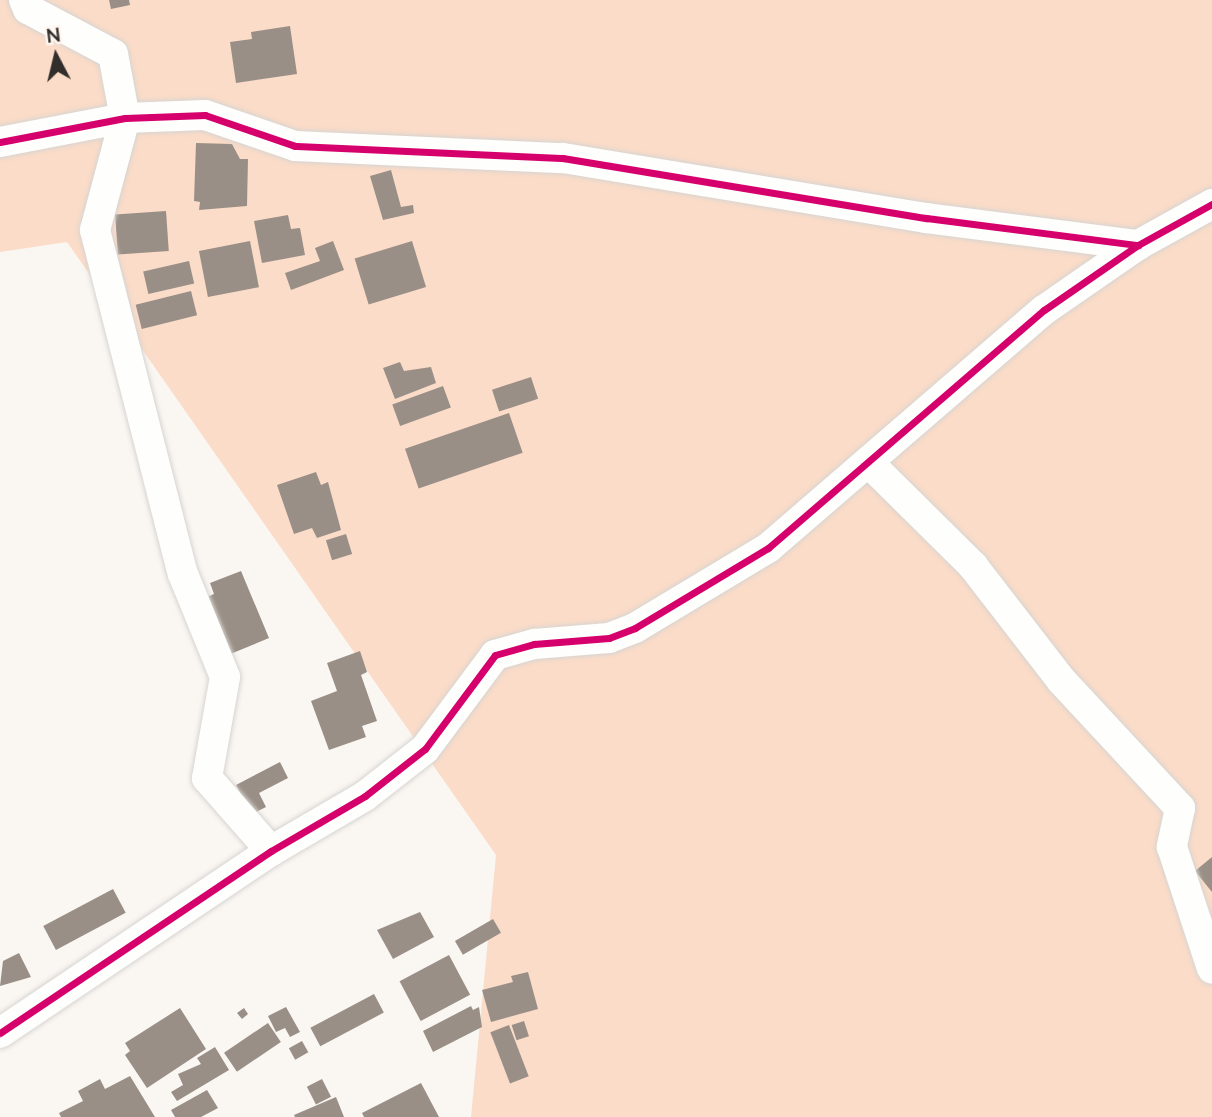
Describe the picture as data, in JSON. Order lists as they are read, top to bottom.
{
  "north": "top"
}
